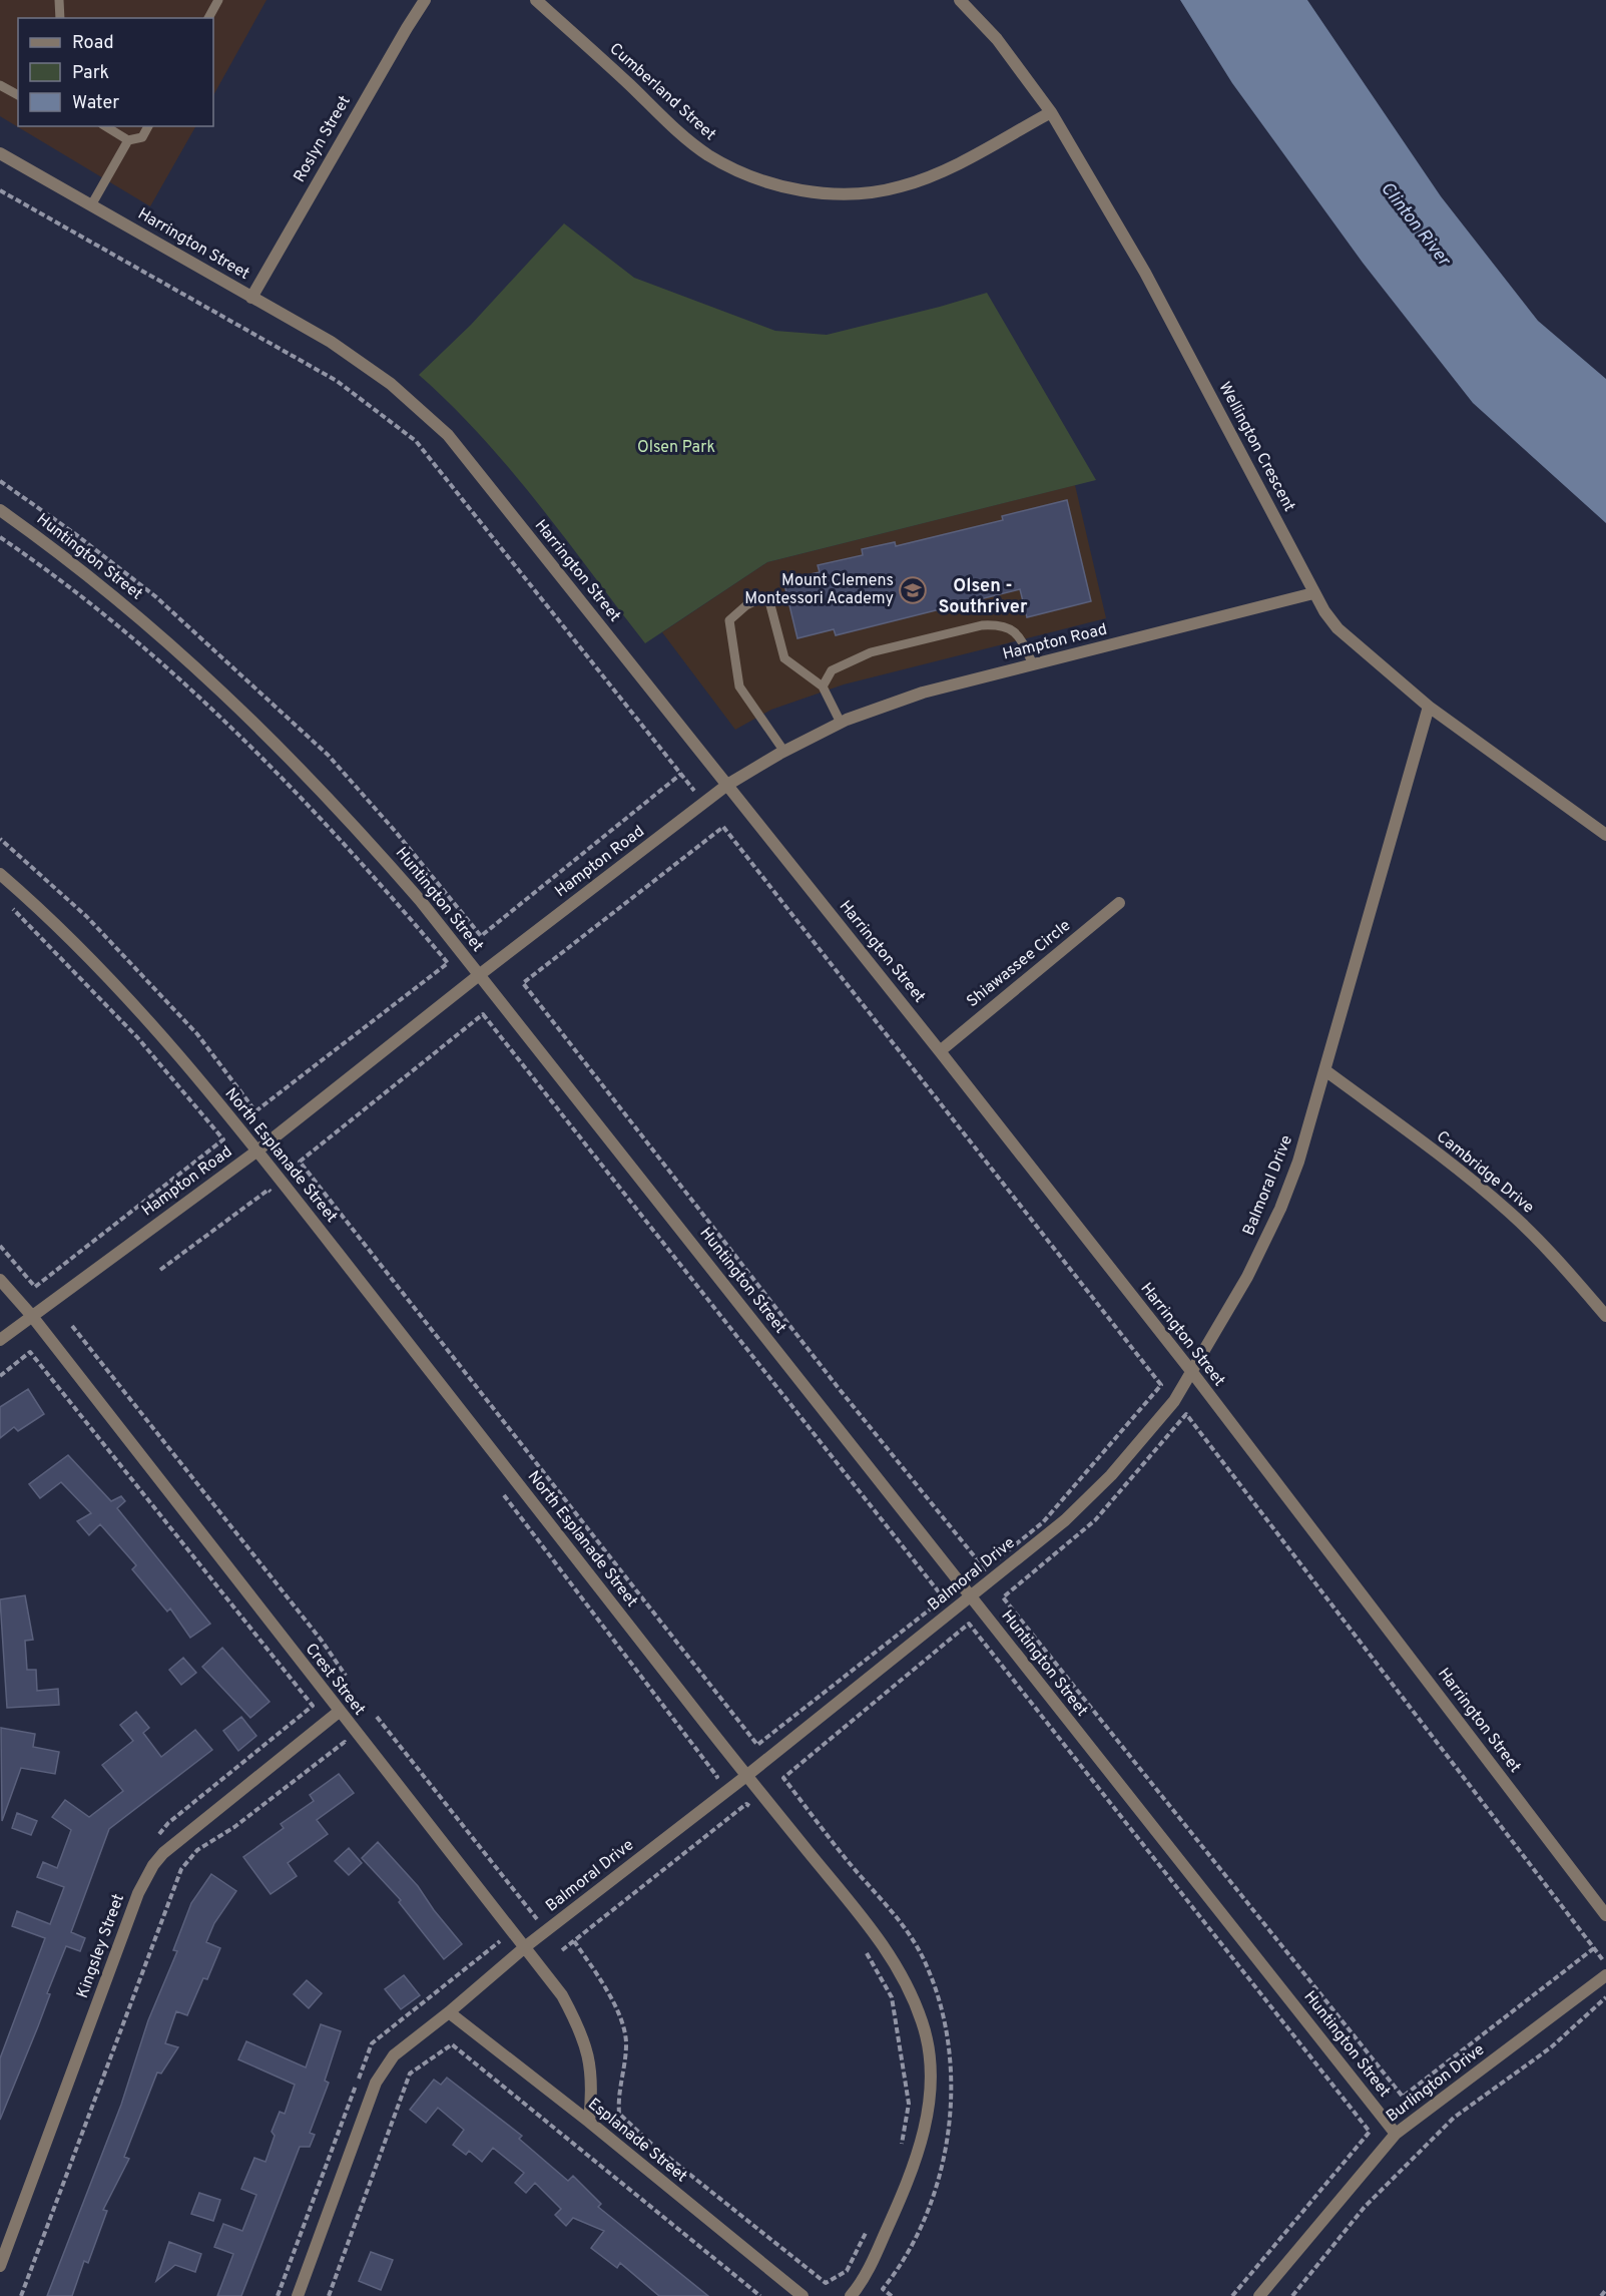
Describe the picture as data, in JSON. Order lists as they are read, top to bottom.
{
  "streets": {
    "street": [
      "Cumberland Street",
      "Roslyn Street",
      "Harrington Street",
      "Wellington Crescent",
      "Huntington Street",
      "Hampton Road",
      "Shiawassee Circle",
      "North Esplanade Street",
      "Cambridge Drive",
      "Balmoral Drive",
      "Crest Street",
      "Kingsley Street",
      "Burlington Drive",
      "Esplanade Street"
    ]
  },
  "crossings": [
    ["Cumberland Street", "Wellington Crescent"],
    ["Roslyn Street", "Harrington Street"],
    ["Harrington Street", "Hampton Road"],
    ["Harrington Street", "Shiawassee Circle"],
    ["Harrington Street", "Balmoral Drive"],
    ["Wellington Crescent", "Hampton Road"],
    ["Wellington Crescent", "Balmoral Drive"],
    ["Huntington Street", "Hampton Road"],
    ["Huntington Street", "Balmoral Drive"],
    ["Huntington Street", "Burlington Drive"],
    ["Hampton Road", "North Esplanade Street"],
    ["Hampton Road", "Crest Street"],
    ["North Esplanade Street", "Balmoral Drive"],
    ["Cambridge Drive", "Balmoral Drive"],
    ["Balmoral Drive", "Crest Street"],
    ["Balmoral Drive", "Esplanade Street"],
    ["Crest Street", "Kingsley Street"],
    ["Crest Street", "Esplanade Street"]
  ],
  "districts": ["Olsen - Southriver"],
  "water": ["Clinton River"],
  "parks": ["Olsen Park"],
  "places": {
    "school or university": ["Mount Clemens Montessori Academy"]
  },
  "legend": ["Road", "Park", "Water"]
}
